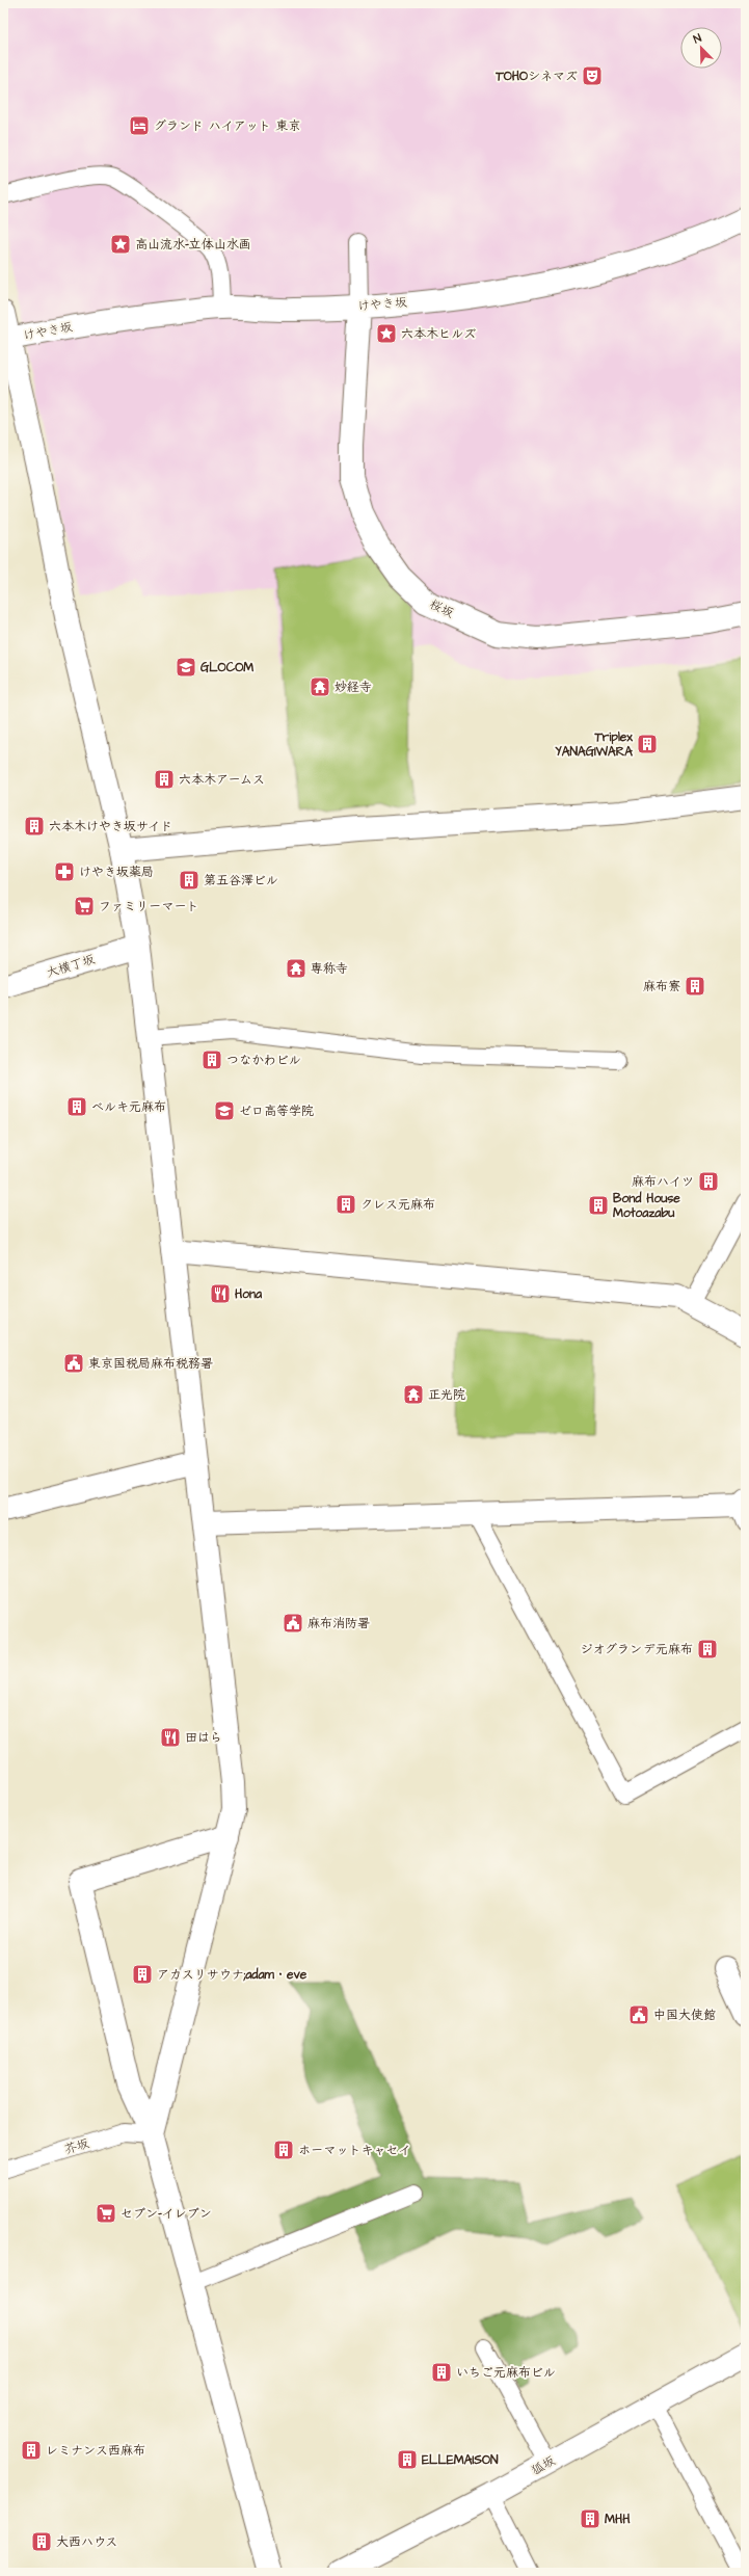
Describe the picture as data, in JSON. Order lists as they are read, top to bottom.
{
  "streets": {
    "street": [
      "けやき坂",
      "桜坂",
      "大横丁坂",
      "狐坂"
    ],
    "lane": ["芥坂"]
  },
  "crossings": [
    ["けやき坂", "桜坂"]
  ],
  "places": {
    "theatre": ["TOHOシネマズ"],
    "hotel": ["グランド ハイアット 東京"],
    "place": ["高山流水-立体山水画", "六本木ヒルズ"],
    "school or university": ["GLOCOM", "ゼロ高等学院"],
    "temple": ["妙経寺", "専称寺", "正光院"],
    "building": [
      "Triplex YANAGIWARA",
      "六本木アームス",
      "六本木けやき坂サイド",
      "第五谷澤ビル",
      "麻布寮",
      "つなかわビル",
      "ベルキ元麻布",
      "麻布ハイツ",
      "クレス元麻布",
      "Bond House Motoazabu",
      "ジオグランデ元麻布",
      "アカスリサウナ;adam・eve",
      "ホーマットキャセイ",
      "いちご元麻布ビル",
      "レミナンス西麻布",
      "ELLEMAISON",
      "MHH",
      "大西ハウス"
    ],
    "pharmacy": ["けやき坂薬局"],
    "supermarket": ["ファミリーマート", "セブン-イレブン"],
    "restaurant": ["Hona", "田はら"],
    "public building": ["東京国税局麻布税務署", "麻布消防署", "中国大使館"]
  },
  "north": "top left"
}
